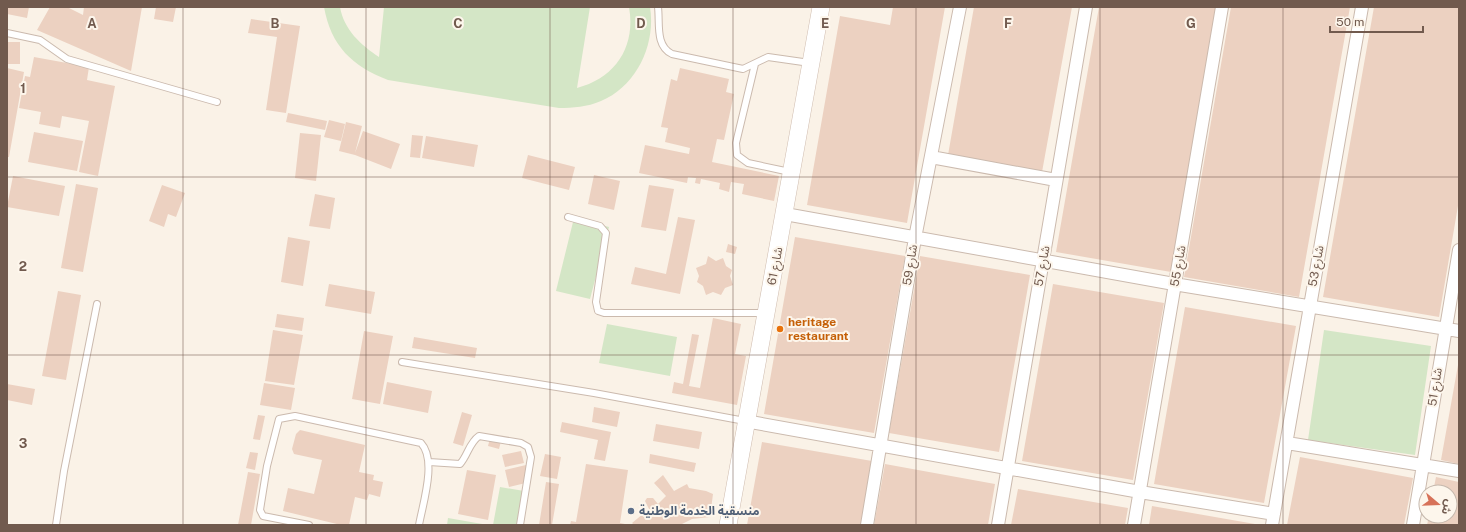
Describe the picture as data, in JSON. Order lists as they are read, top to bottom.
{
  "streets": {
    "street": [
      "شارع 59",
      "شارع 61",
      "شارع 57",
      "شارع 55",
      "شارع 53",
      "شارع 51"
    ]
  },
  "places": ["heritage restaurant", "منسقية الخدمة الوطنية"],
  "scale_bar": "50 m",
  "north": "right",
  "grid": {
    "columns": [
      "A",
      "B",
      "C",
      "D",
      "E",
      "F",
      "G"
    ],
    "rows": ["1", "2", "3"]
  }
}
